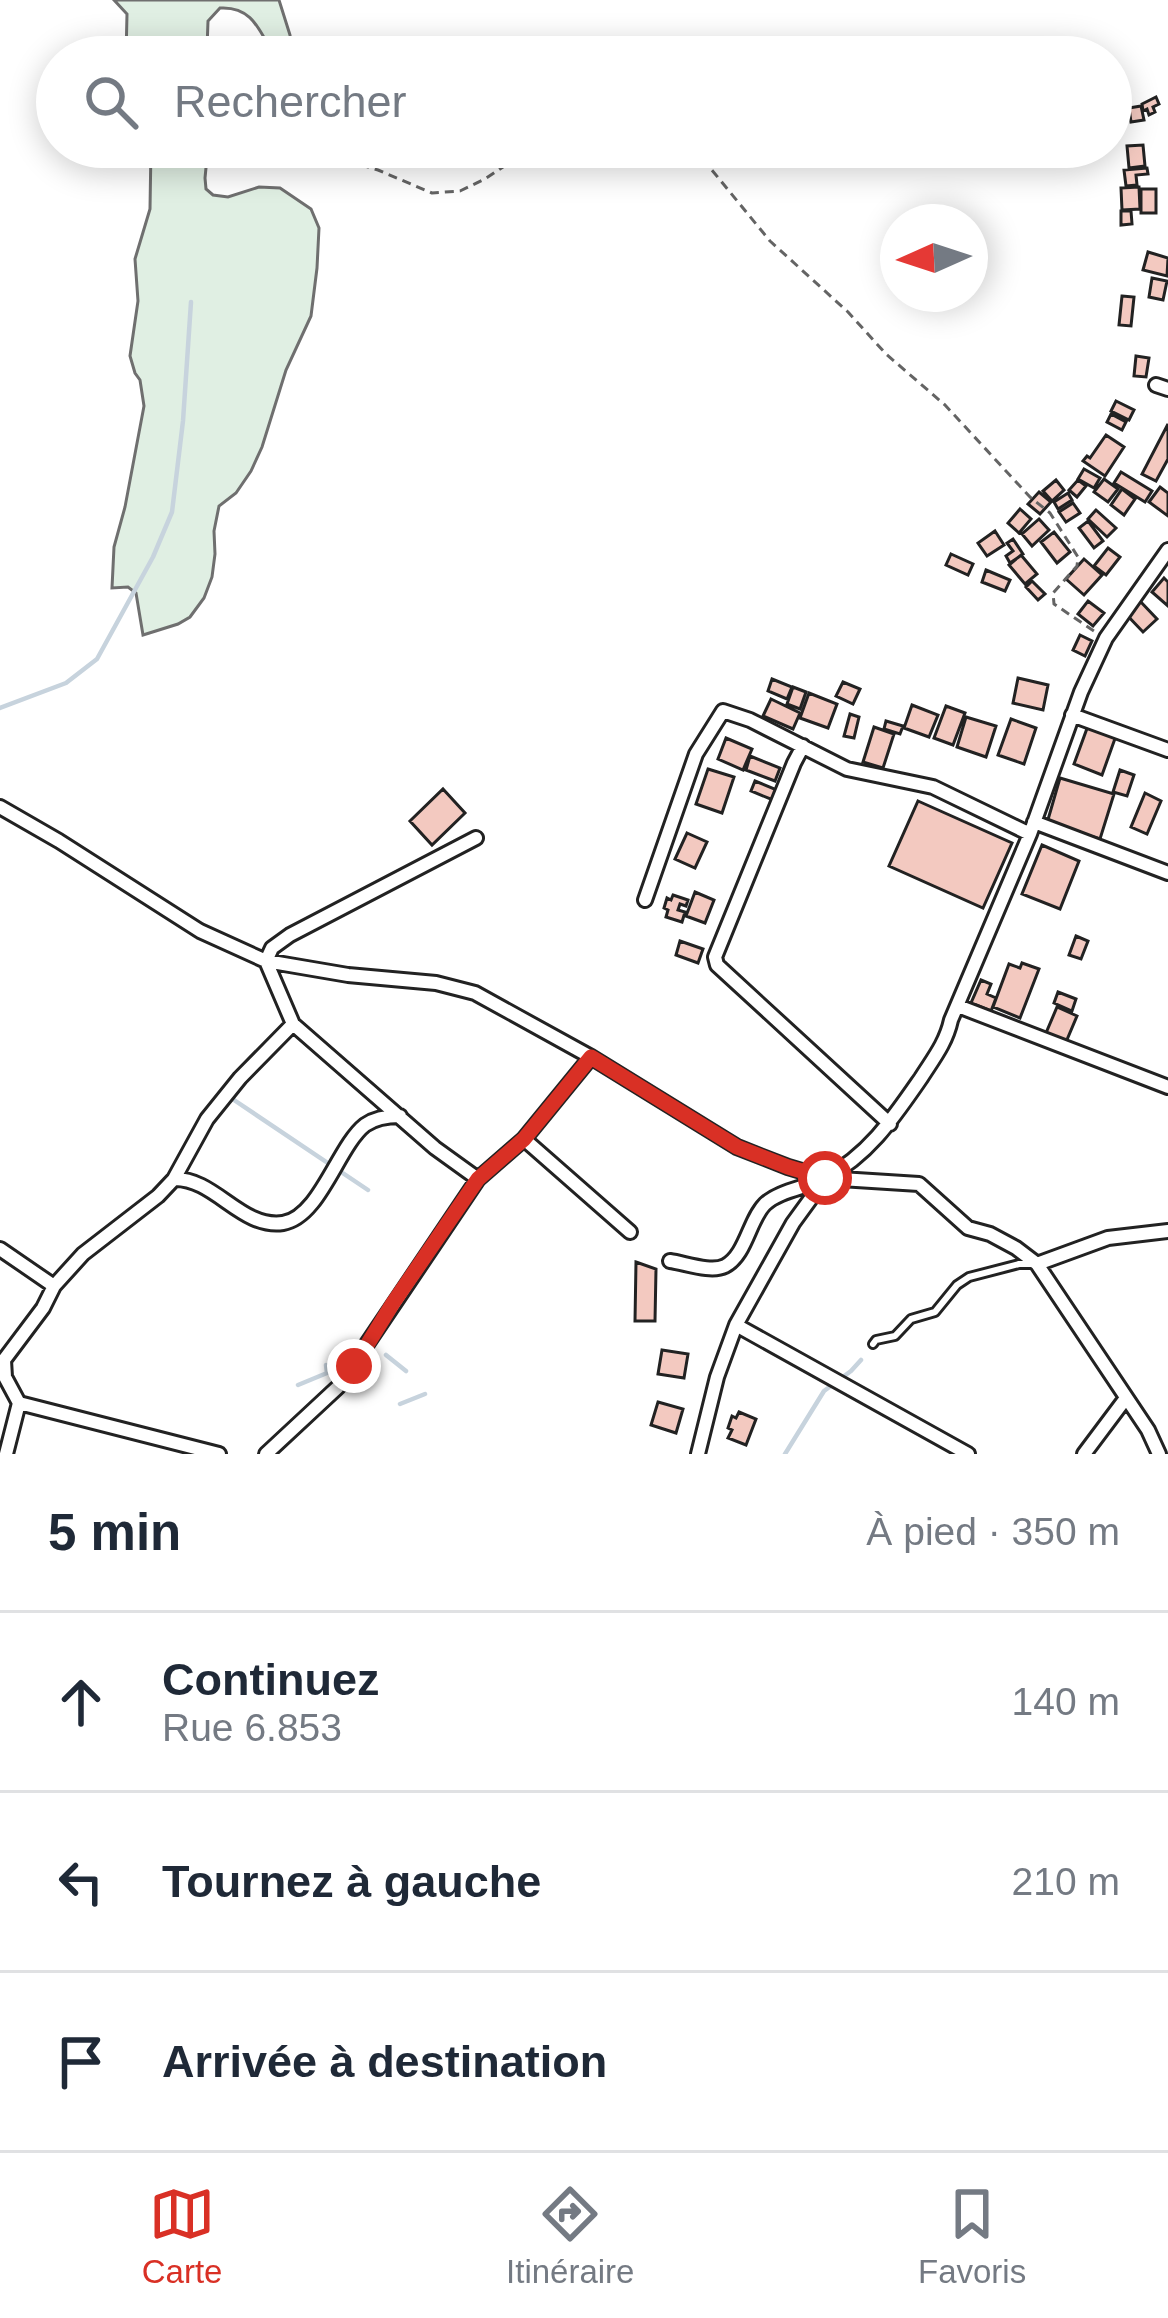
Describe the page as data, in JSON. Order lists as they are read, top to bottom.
{
  "north": "left",
  "page": {
    "search": "Rechercher",
    "heading": ["5 min", "À pied · 350 m"],
    "list": [
      ["Continuez", "Rue 6.853", "140 m"],
      ["Tournez à gauche", "210 m"],
      "Arrivée à destination"
    ],
    "nav": ["Carte", "Itinéraire", "Favoris"]
  }
}
